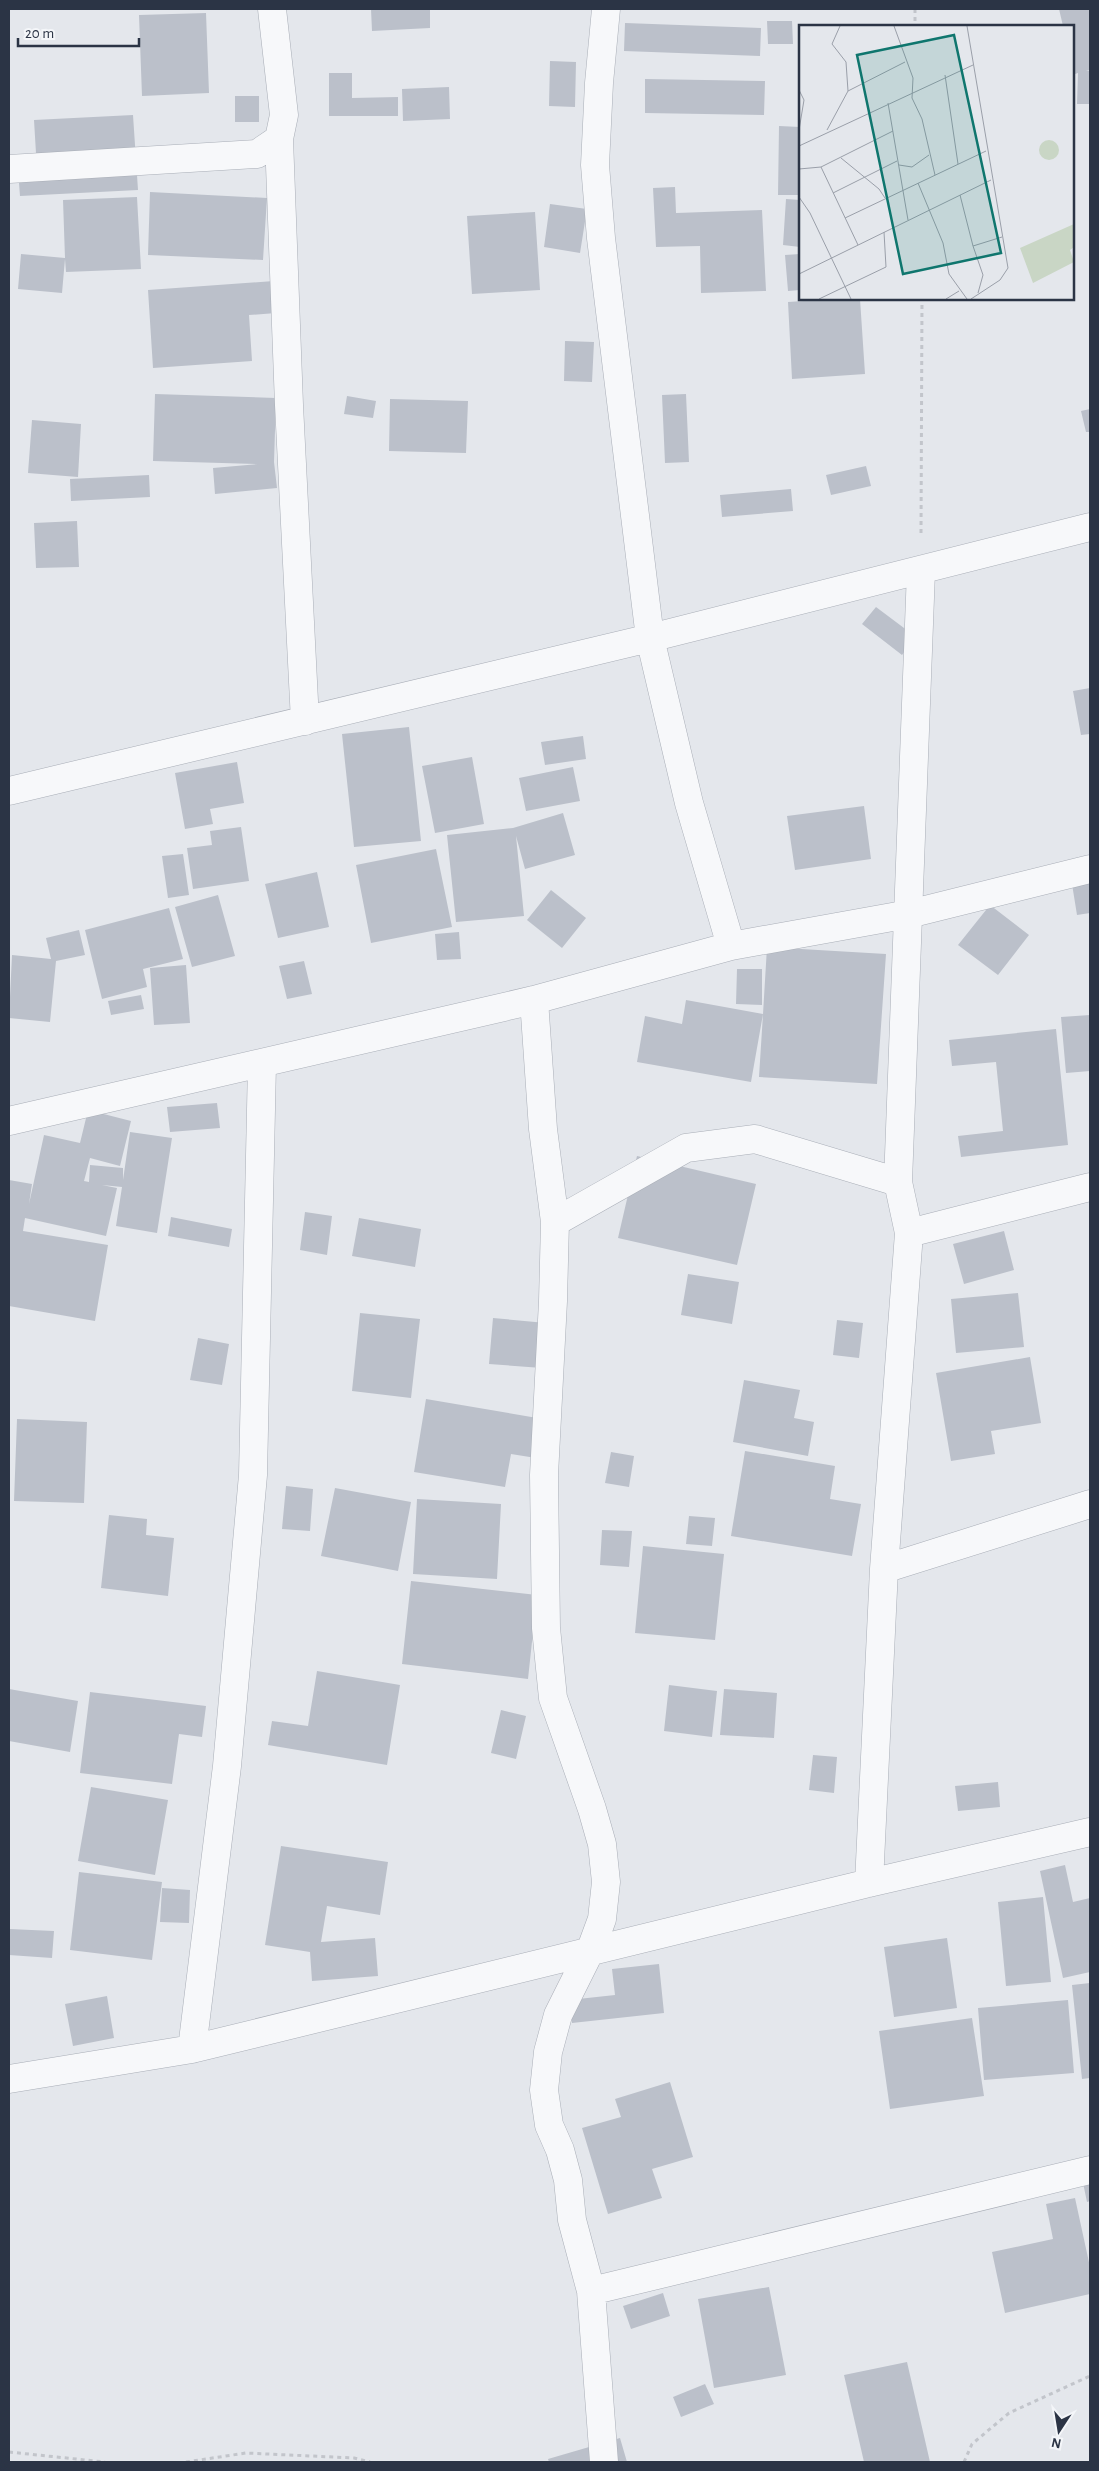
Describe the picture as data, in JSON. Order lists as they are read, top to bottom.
{
  "scale_bar": "20 m",
  "north": "bottom"
}
